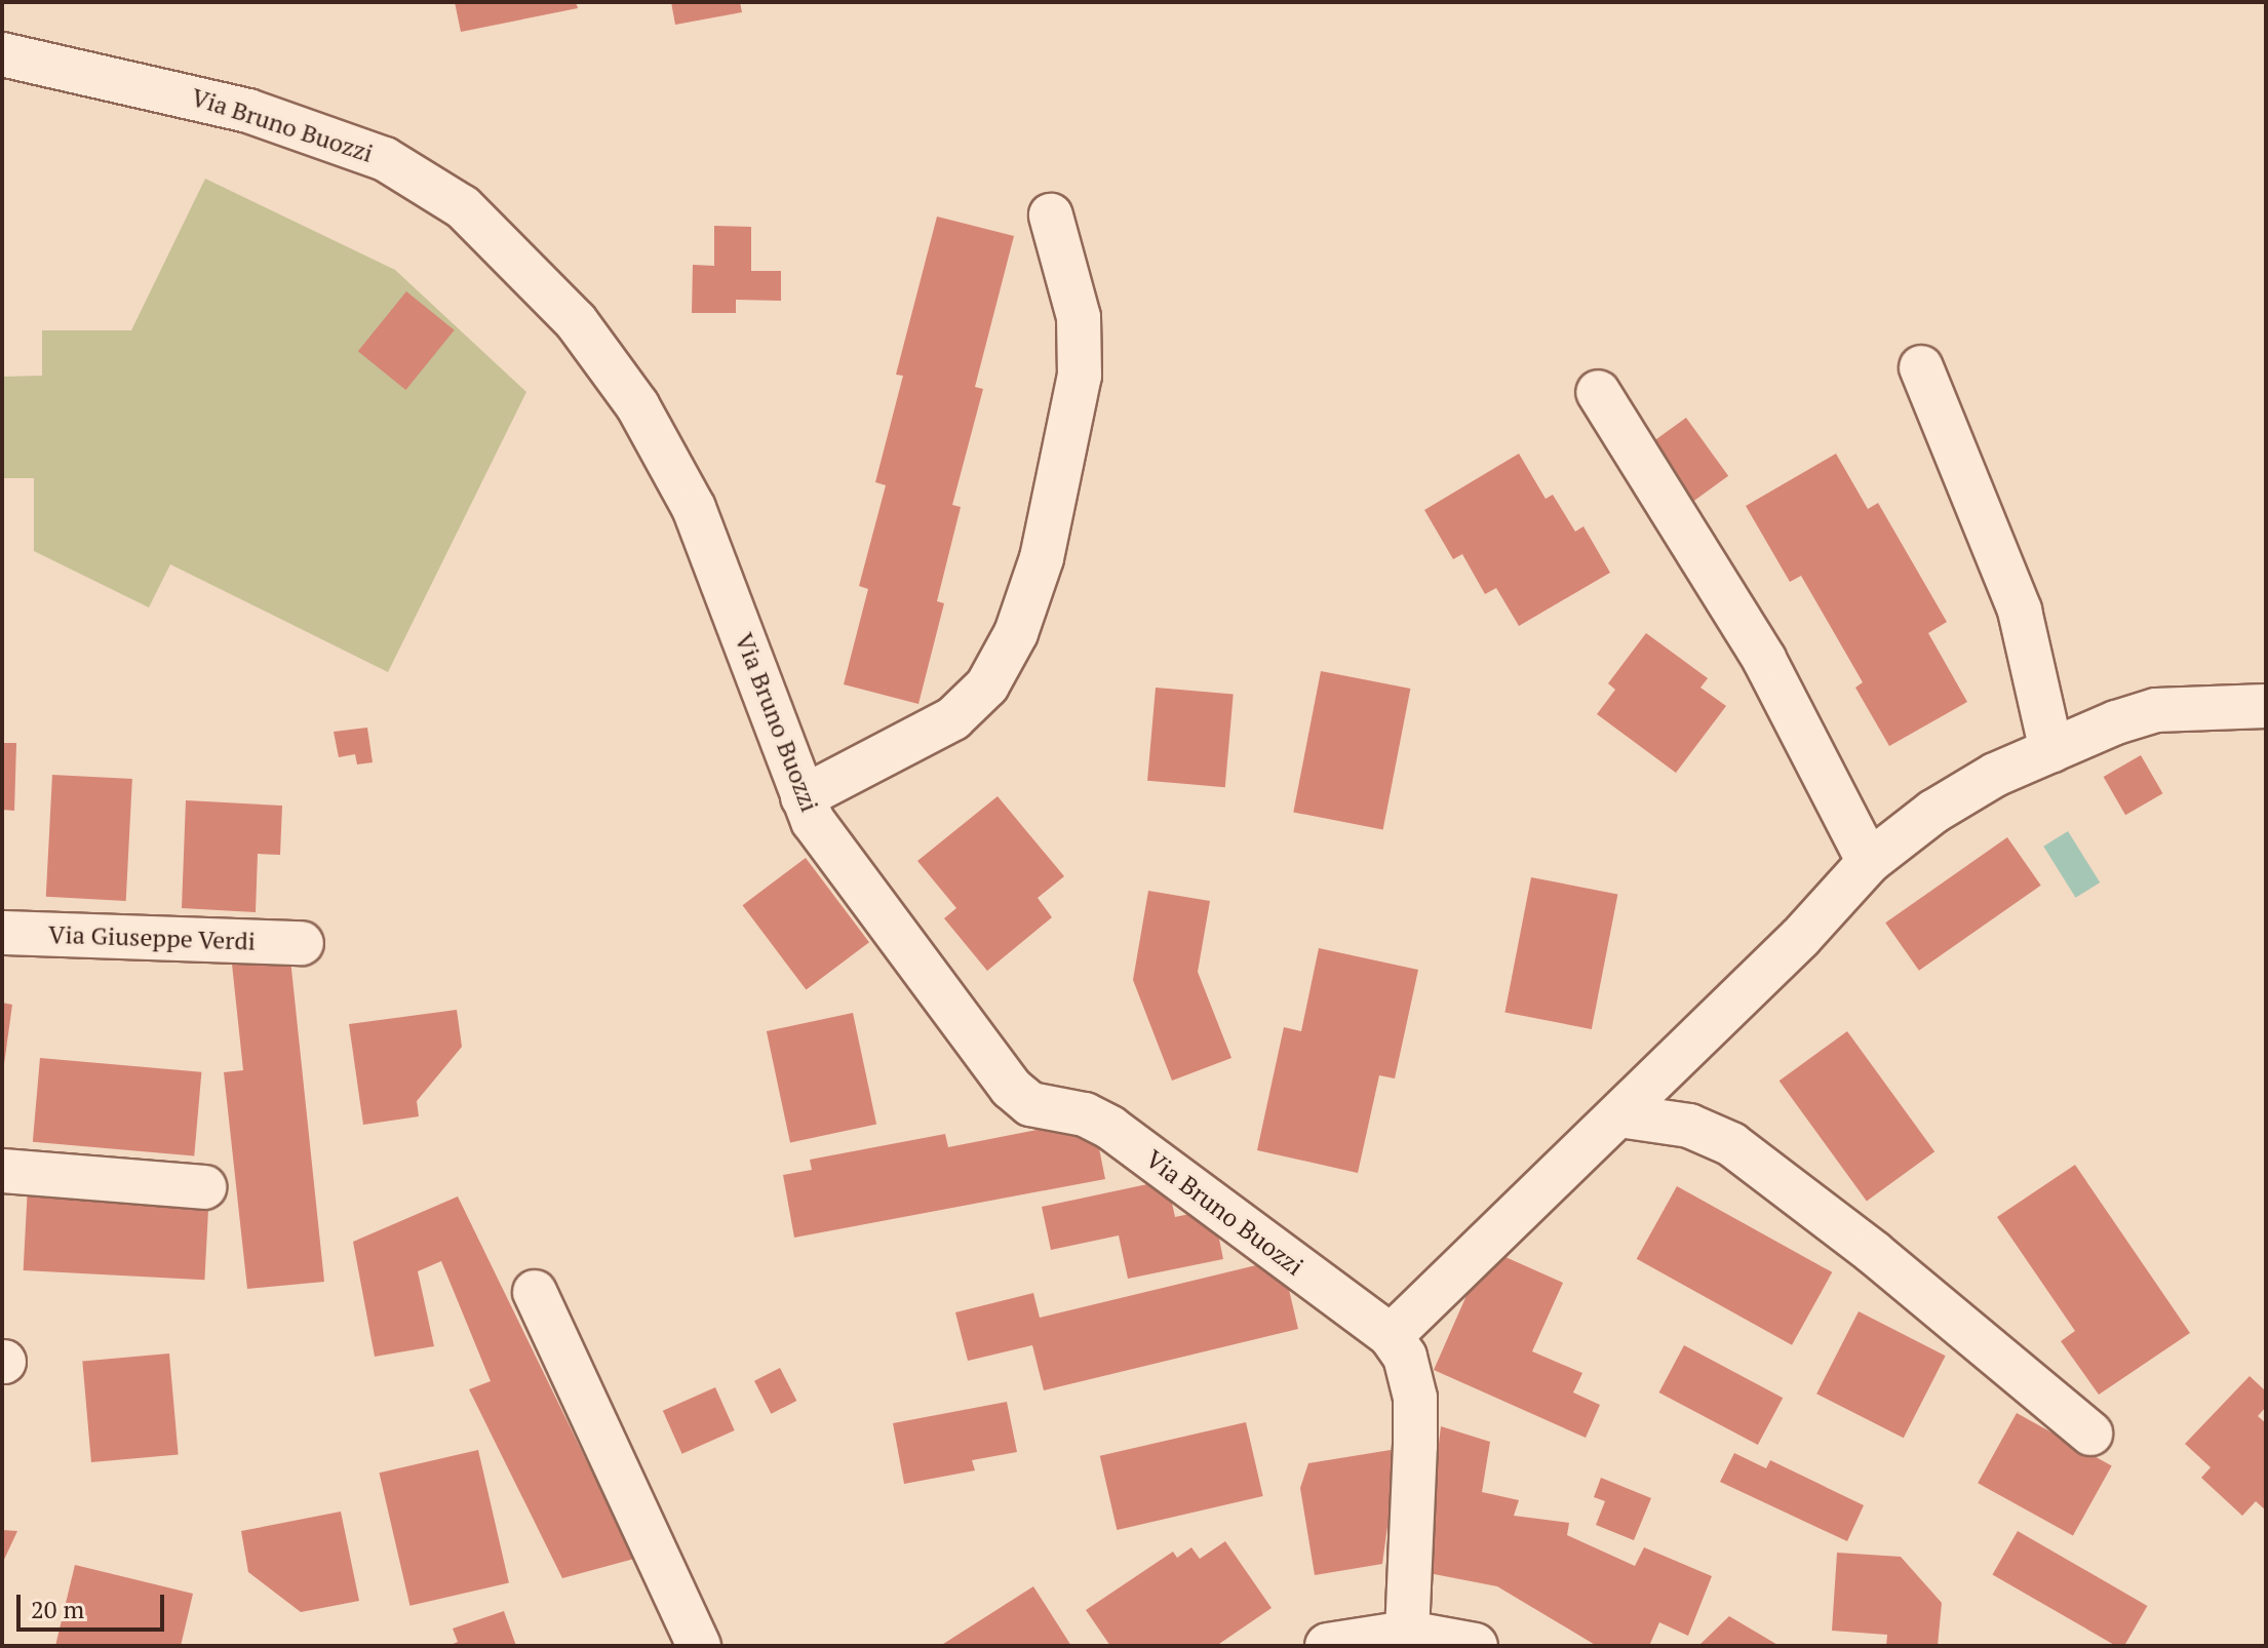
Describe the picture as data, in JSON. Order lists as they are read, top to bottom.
{
  "streets": {
    "street": ["Via Bruno Buozzi", "Via Giuseppe Verdi"]
  },
  "scale_bar": "20 m"
}
